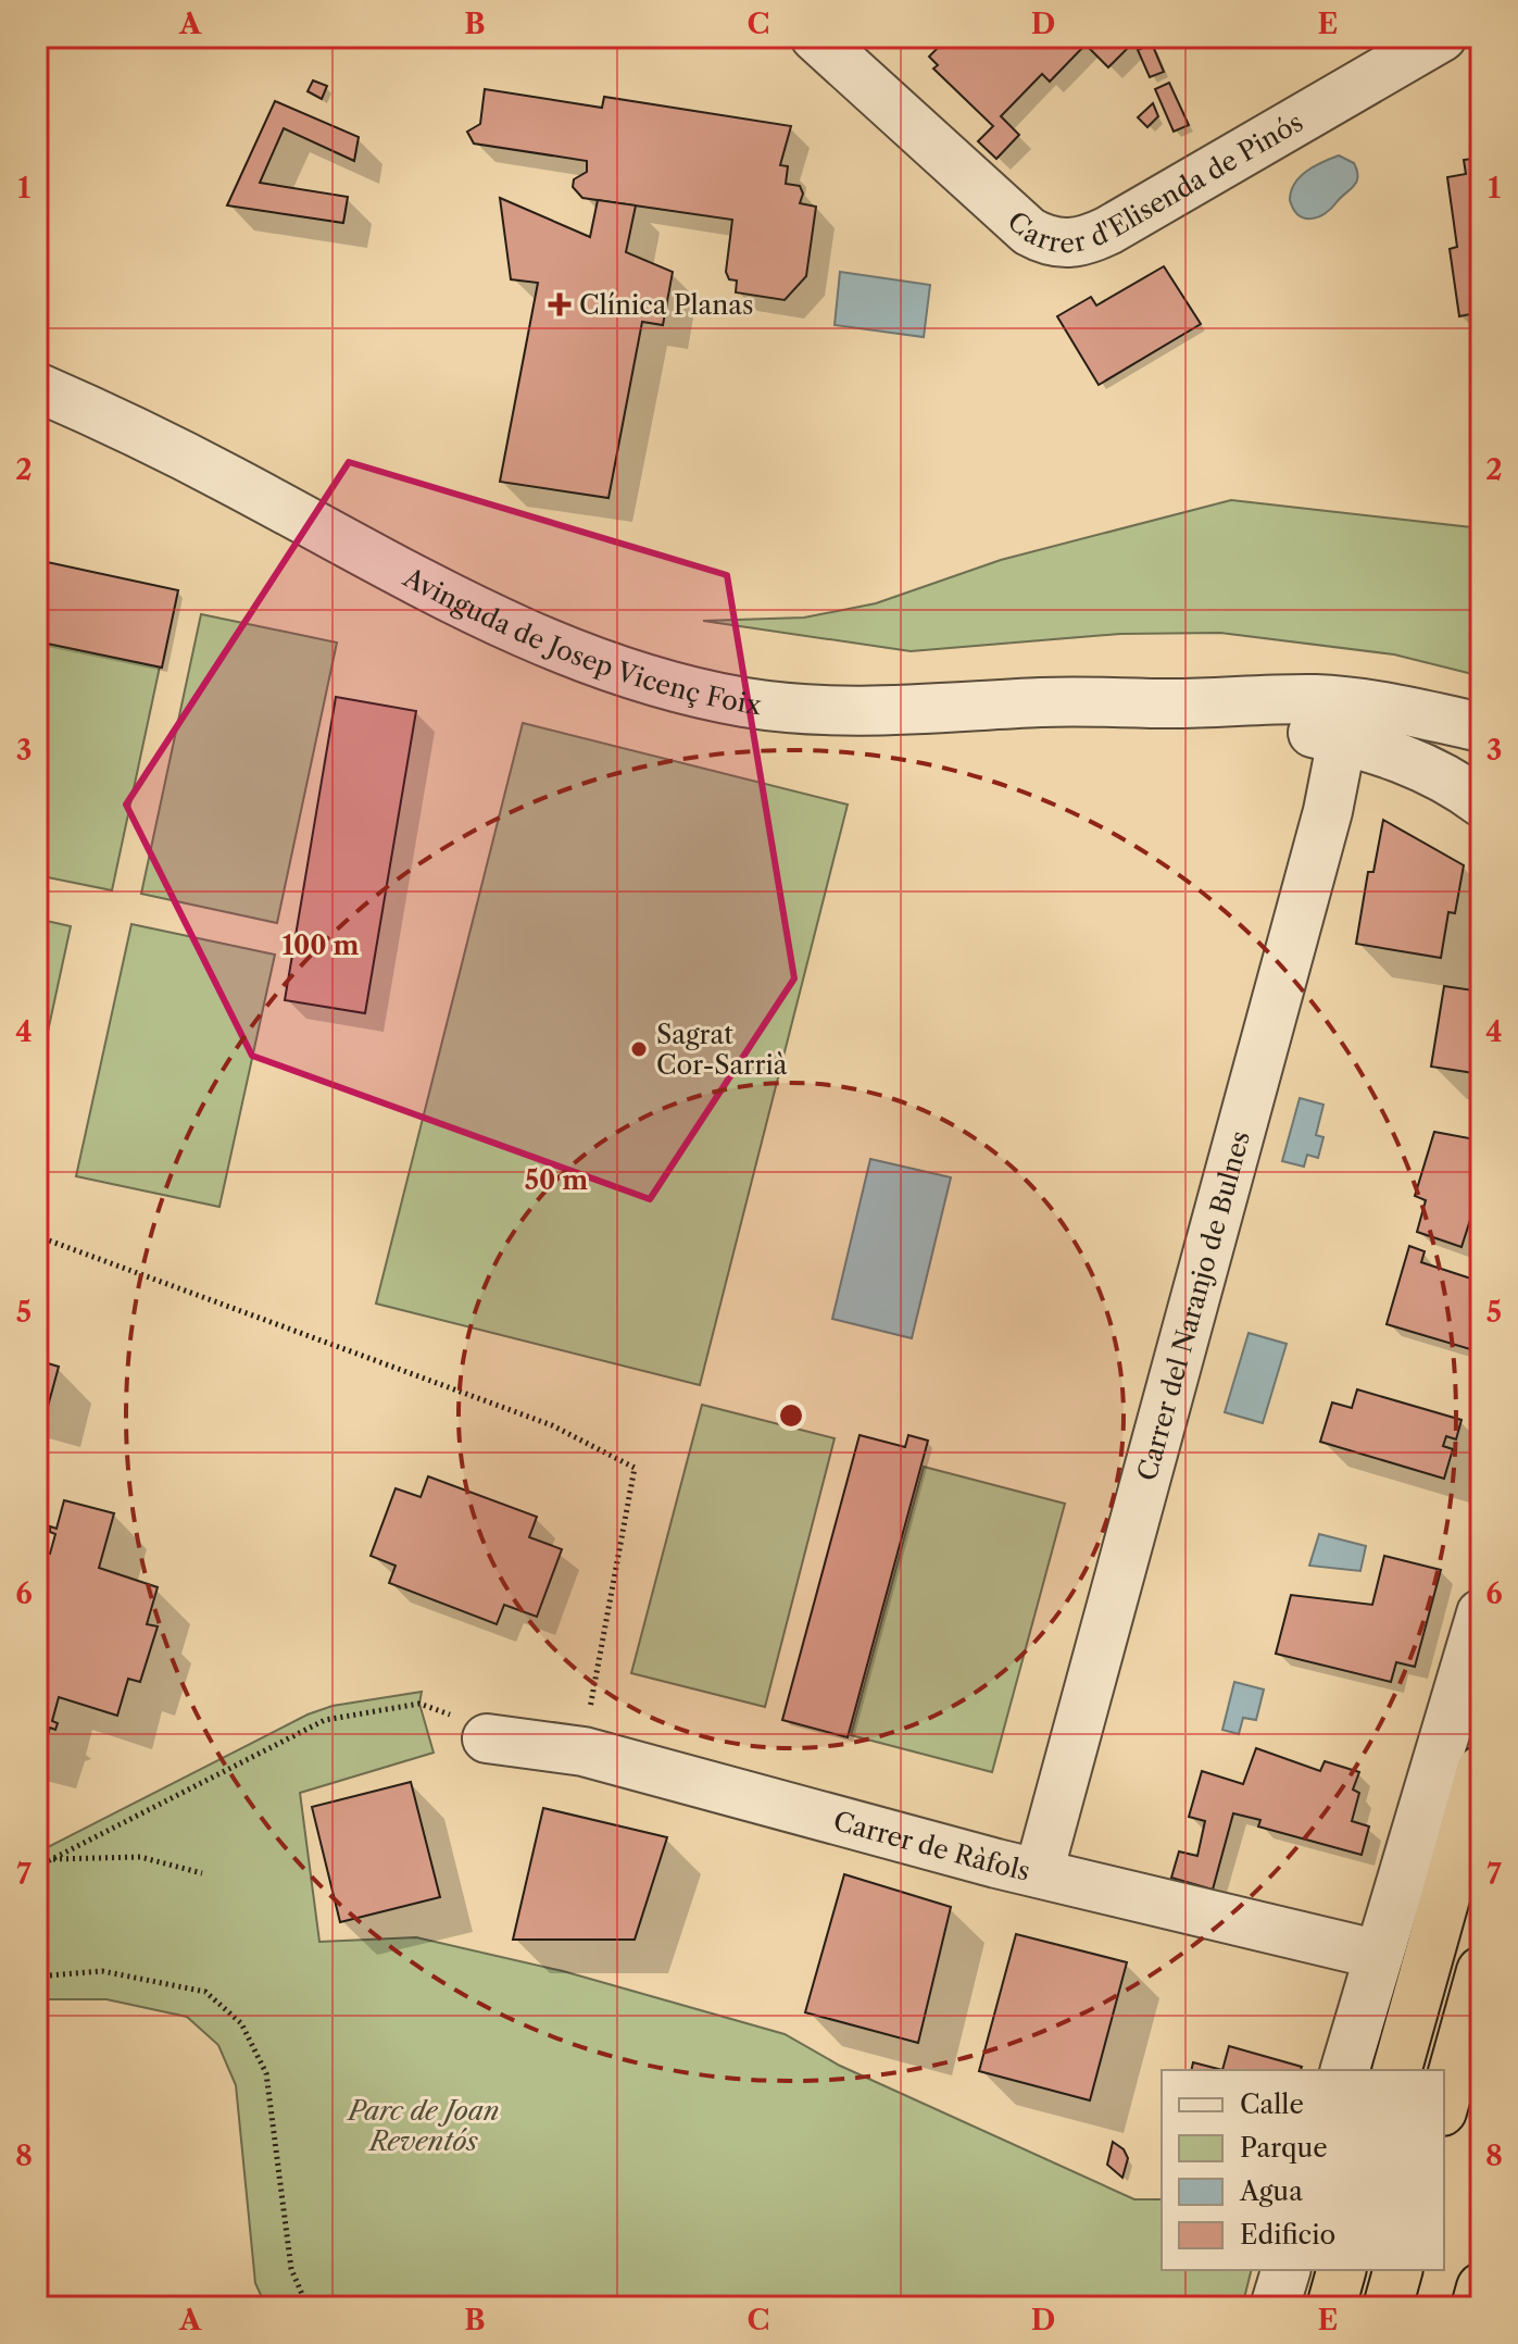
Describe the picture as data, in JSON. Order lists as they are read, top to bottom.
{
  "streets": {
    "street": [
      "Carrer d'Elisenda de Pinós",
      "Avinguda de Josep Vicenç Foix",
      "Carrer del Naranjo de Bulnes",
      "Carrer de Ràfols"
    ]
  },
  "crossings": [
    ["Avinguda de Josep Vicenç Foix", "Carrer del Naranjo de Bulnes"],
    ["Carrer del Naranjo de Bulnes", "Carrer de Ràfols"]
  ],
  "parks": ["Parc de Joan Reventós"],
  "places": {
    "health": ["Clínica Planas"],
    "other": ["Sagrat Cor-Sarrià"]
  },
  "legend": [
    "Calle",
    "Parque",
    "Agua",
    "Edificio"
  ],
  "grid": {
    "columns": [
      "A",
      "B",
      "C",
      "D",
      "E"
    ],
    "rows": [
      "1",
      "2",
      "3",
      "4",
      "5",
      "6",
      "7",
      "8"
    ]
  },
  "rings": ["100 m", "50 m"]
}
